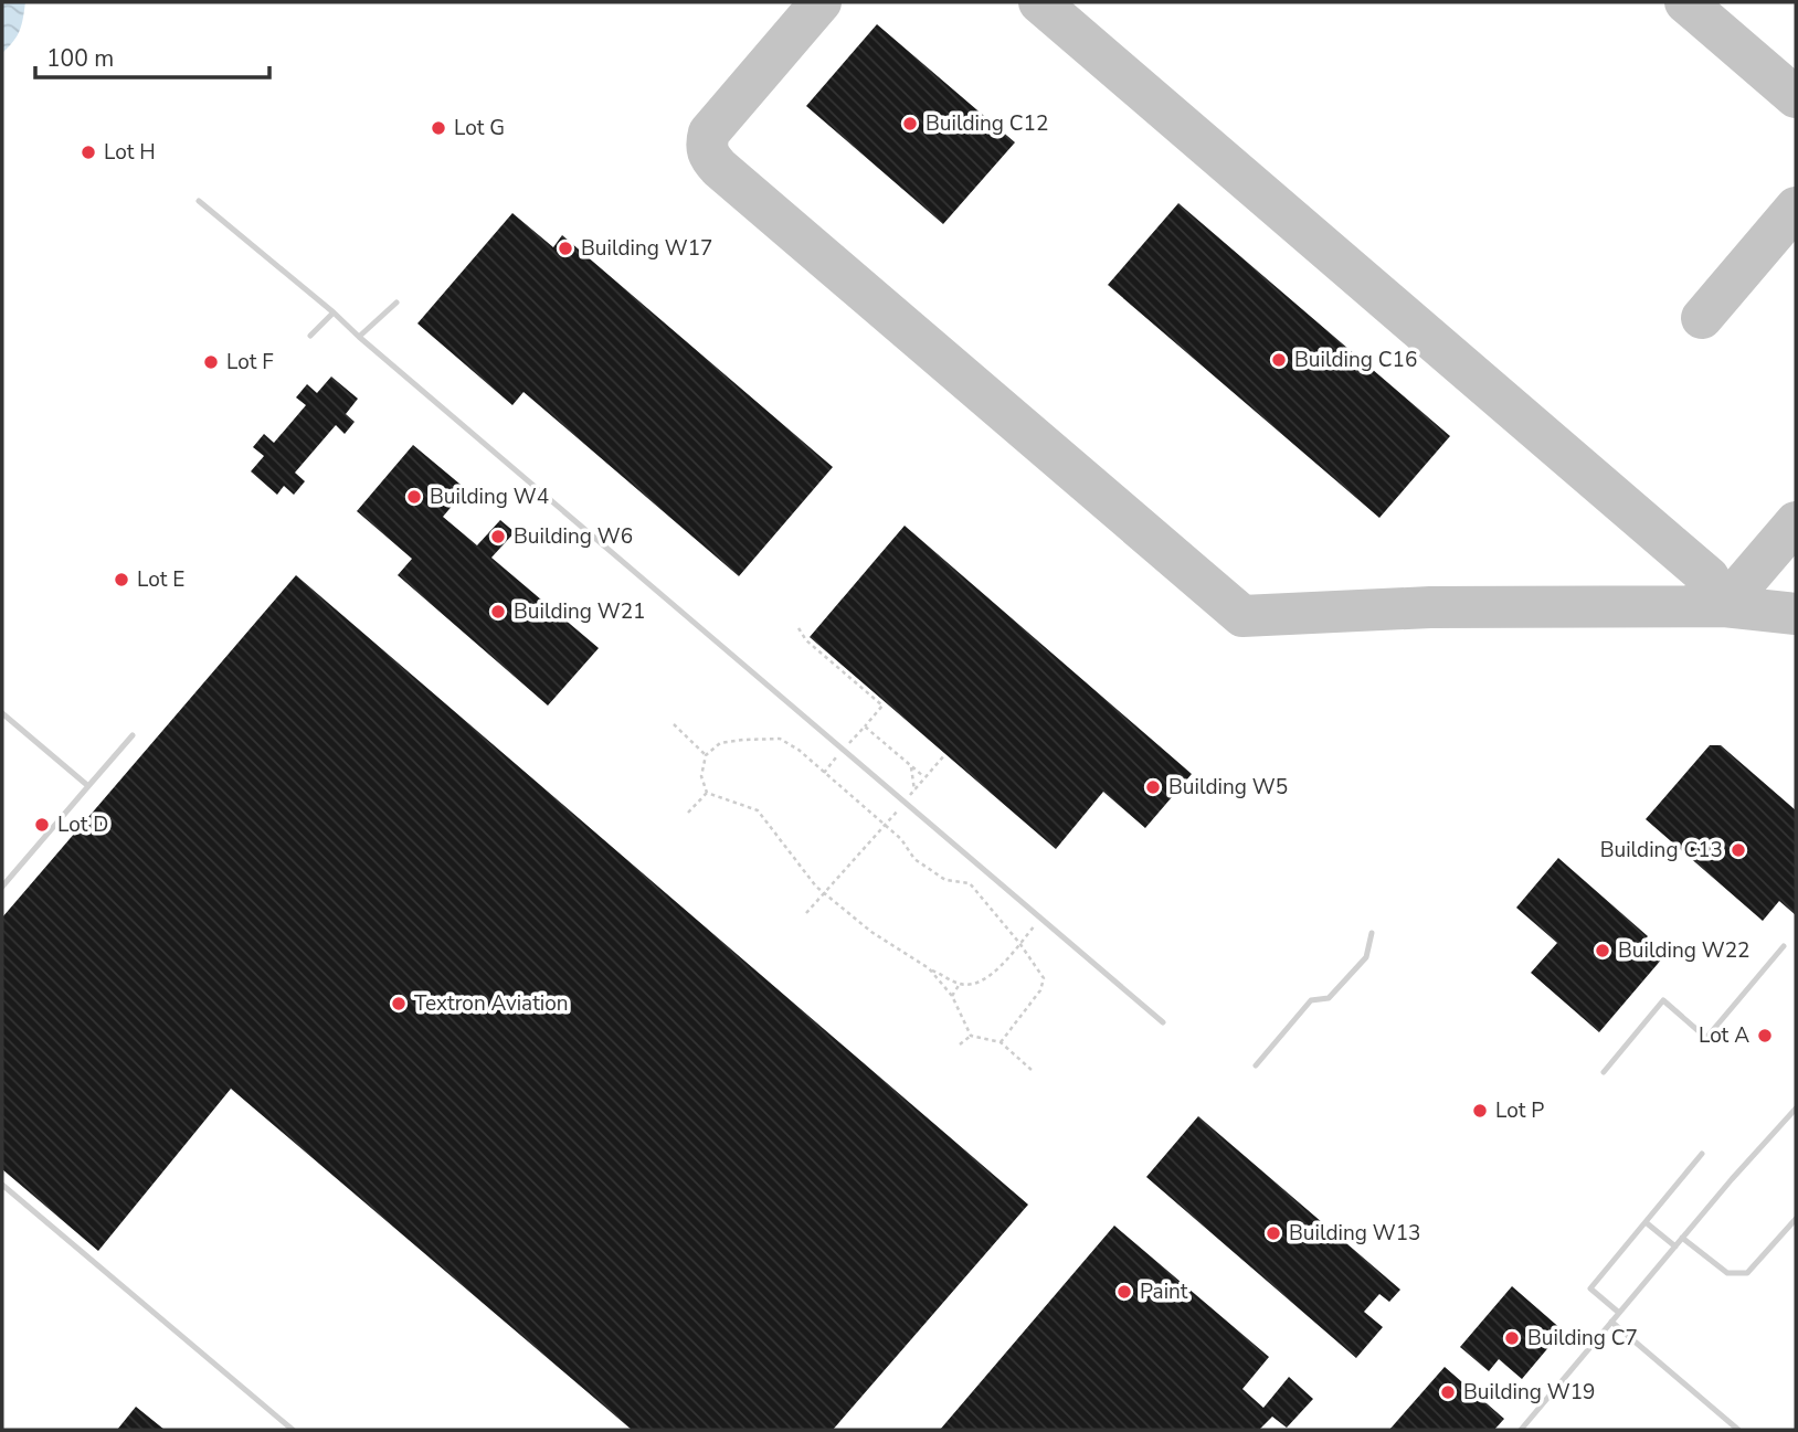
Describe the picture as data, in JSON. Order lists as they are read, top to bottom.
{
  "places": [
    "Building C12",
    "Lot G",
    "Lot H",
    "Building W17",
    "Building C16",
    "Lot F",
    "Building W4",
    "Building W6",
    "Lot E",
    "Building W21",
    "Building W5",
    "Lot D",
    "Building C13",
    "Building W22",
    "Textron Aviation",
    "Lot A",
    "Lot P",
    "Building W13",
    "Paint",
    "Building C7",
    "Building W19"
  ],
  "scale_bar": "100 m"
}
